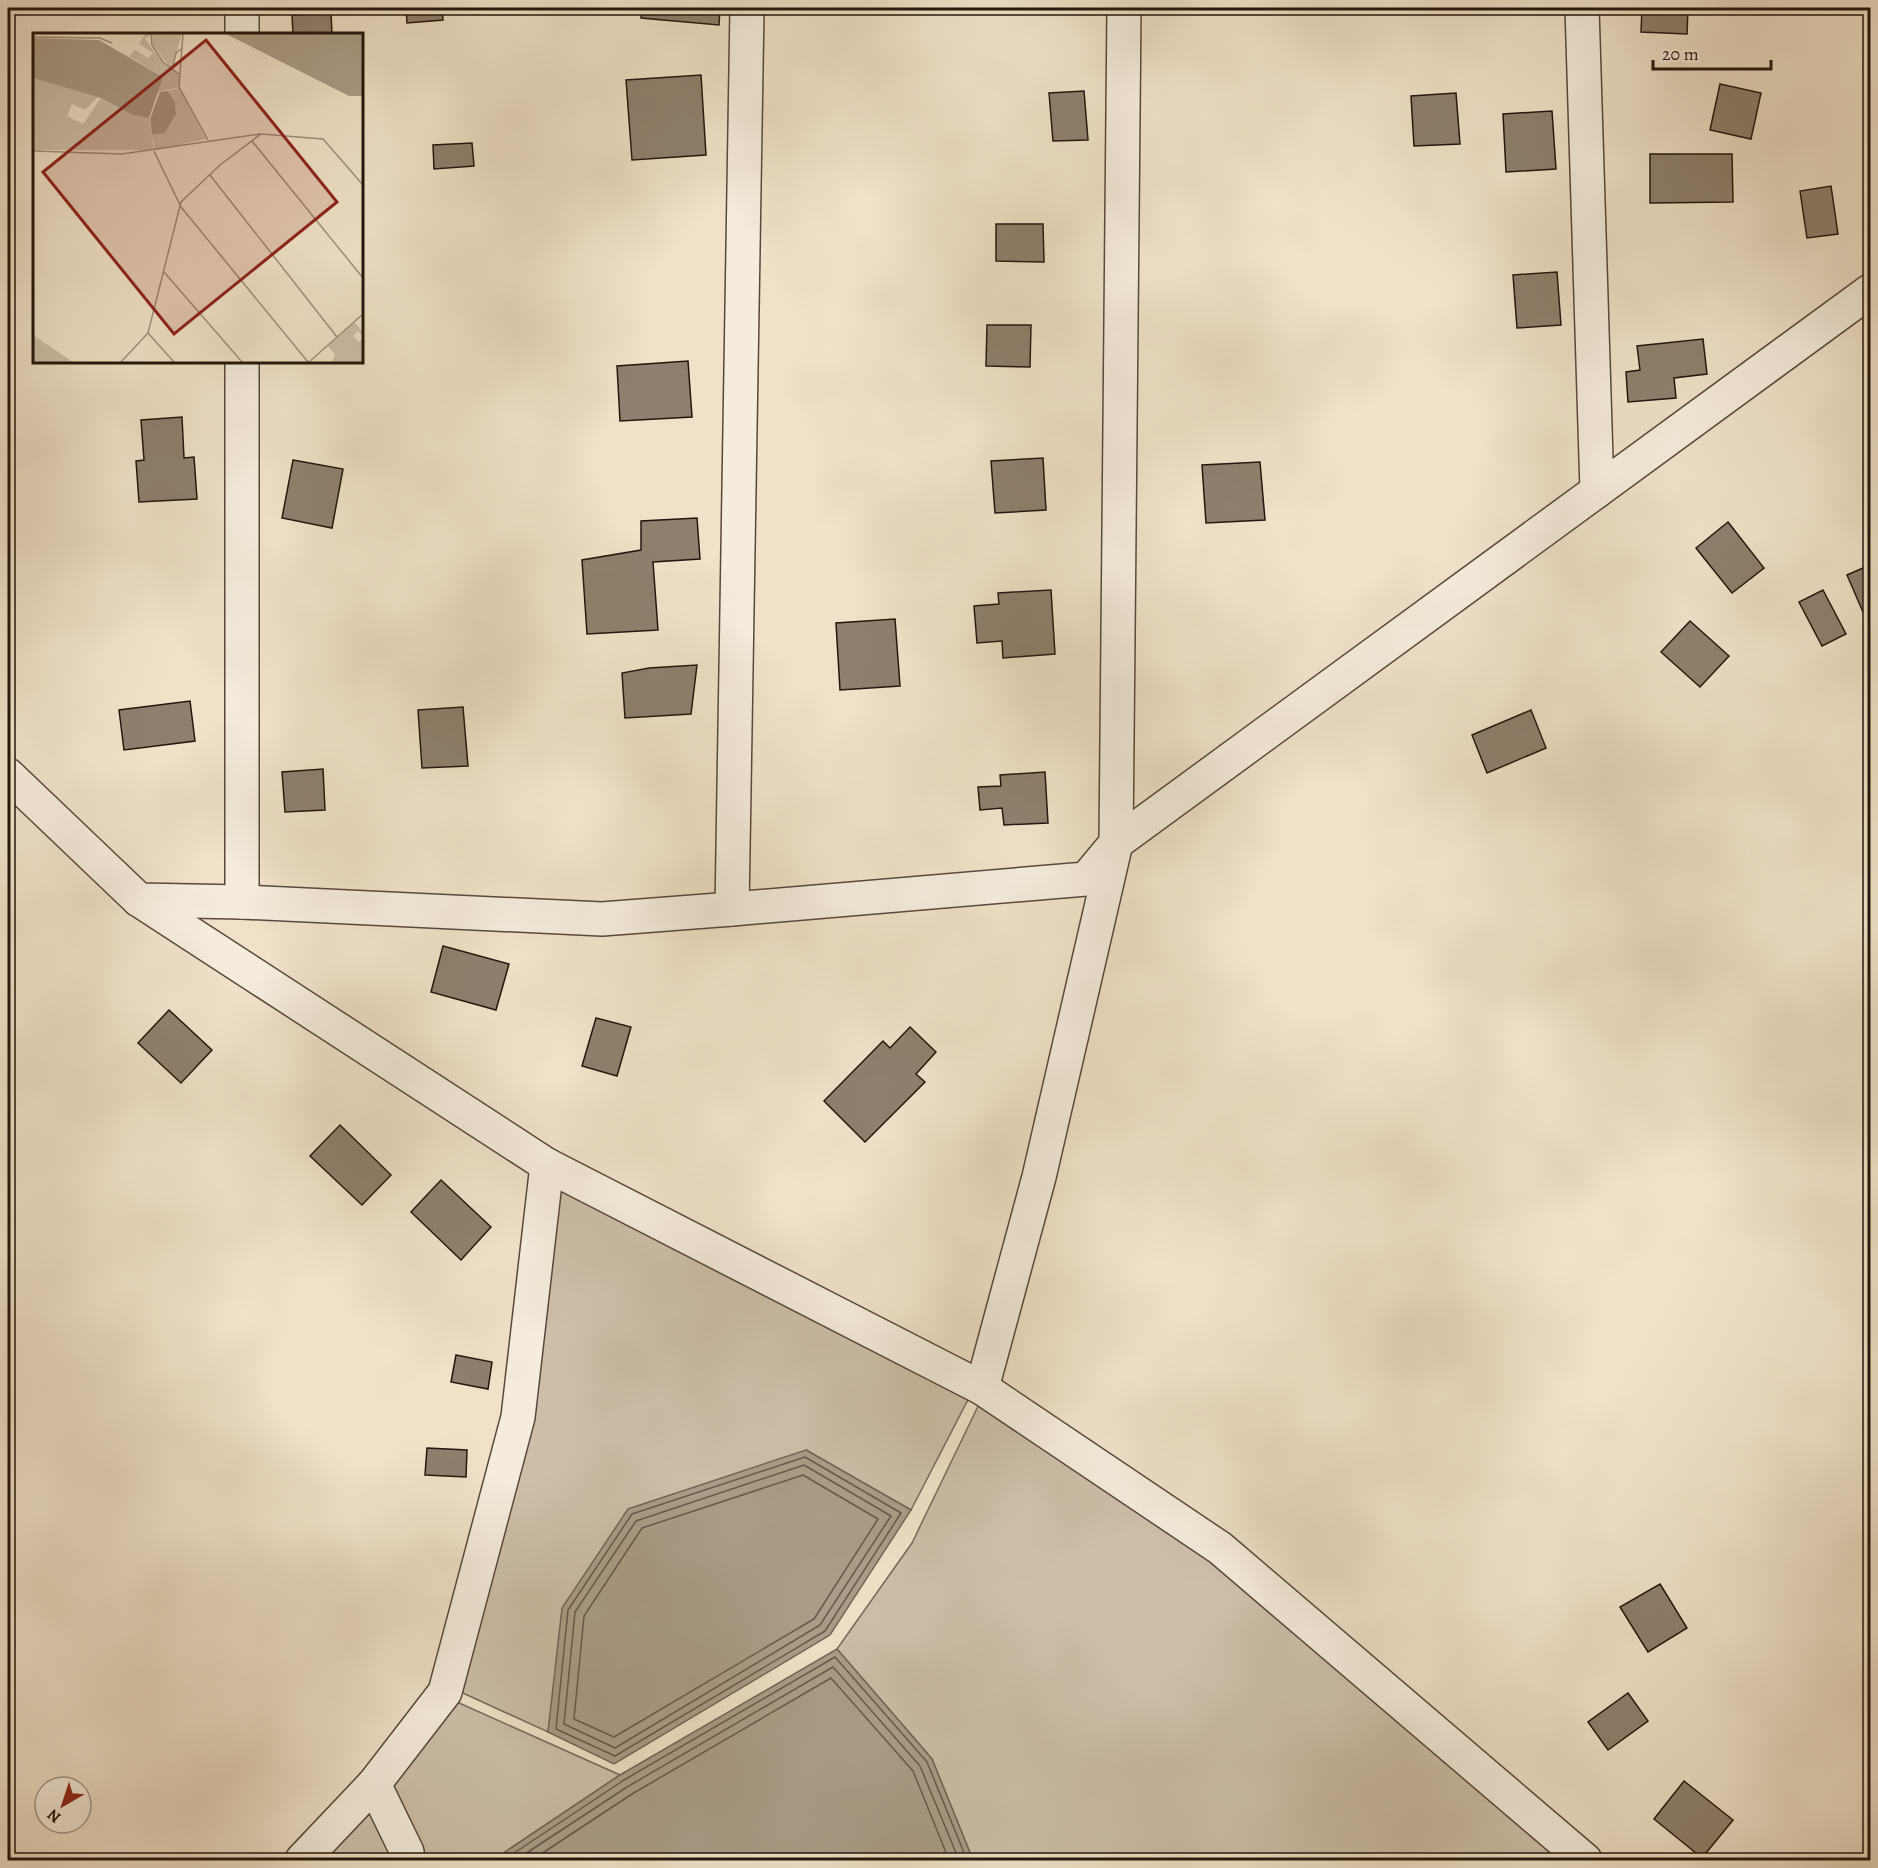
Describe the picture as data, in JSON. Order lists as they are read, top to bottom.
{
  "scale_bar": "20 m",
  "north": "bottom left"
}
